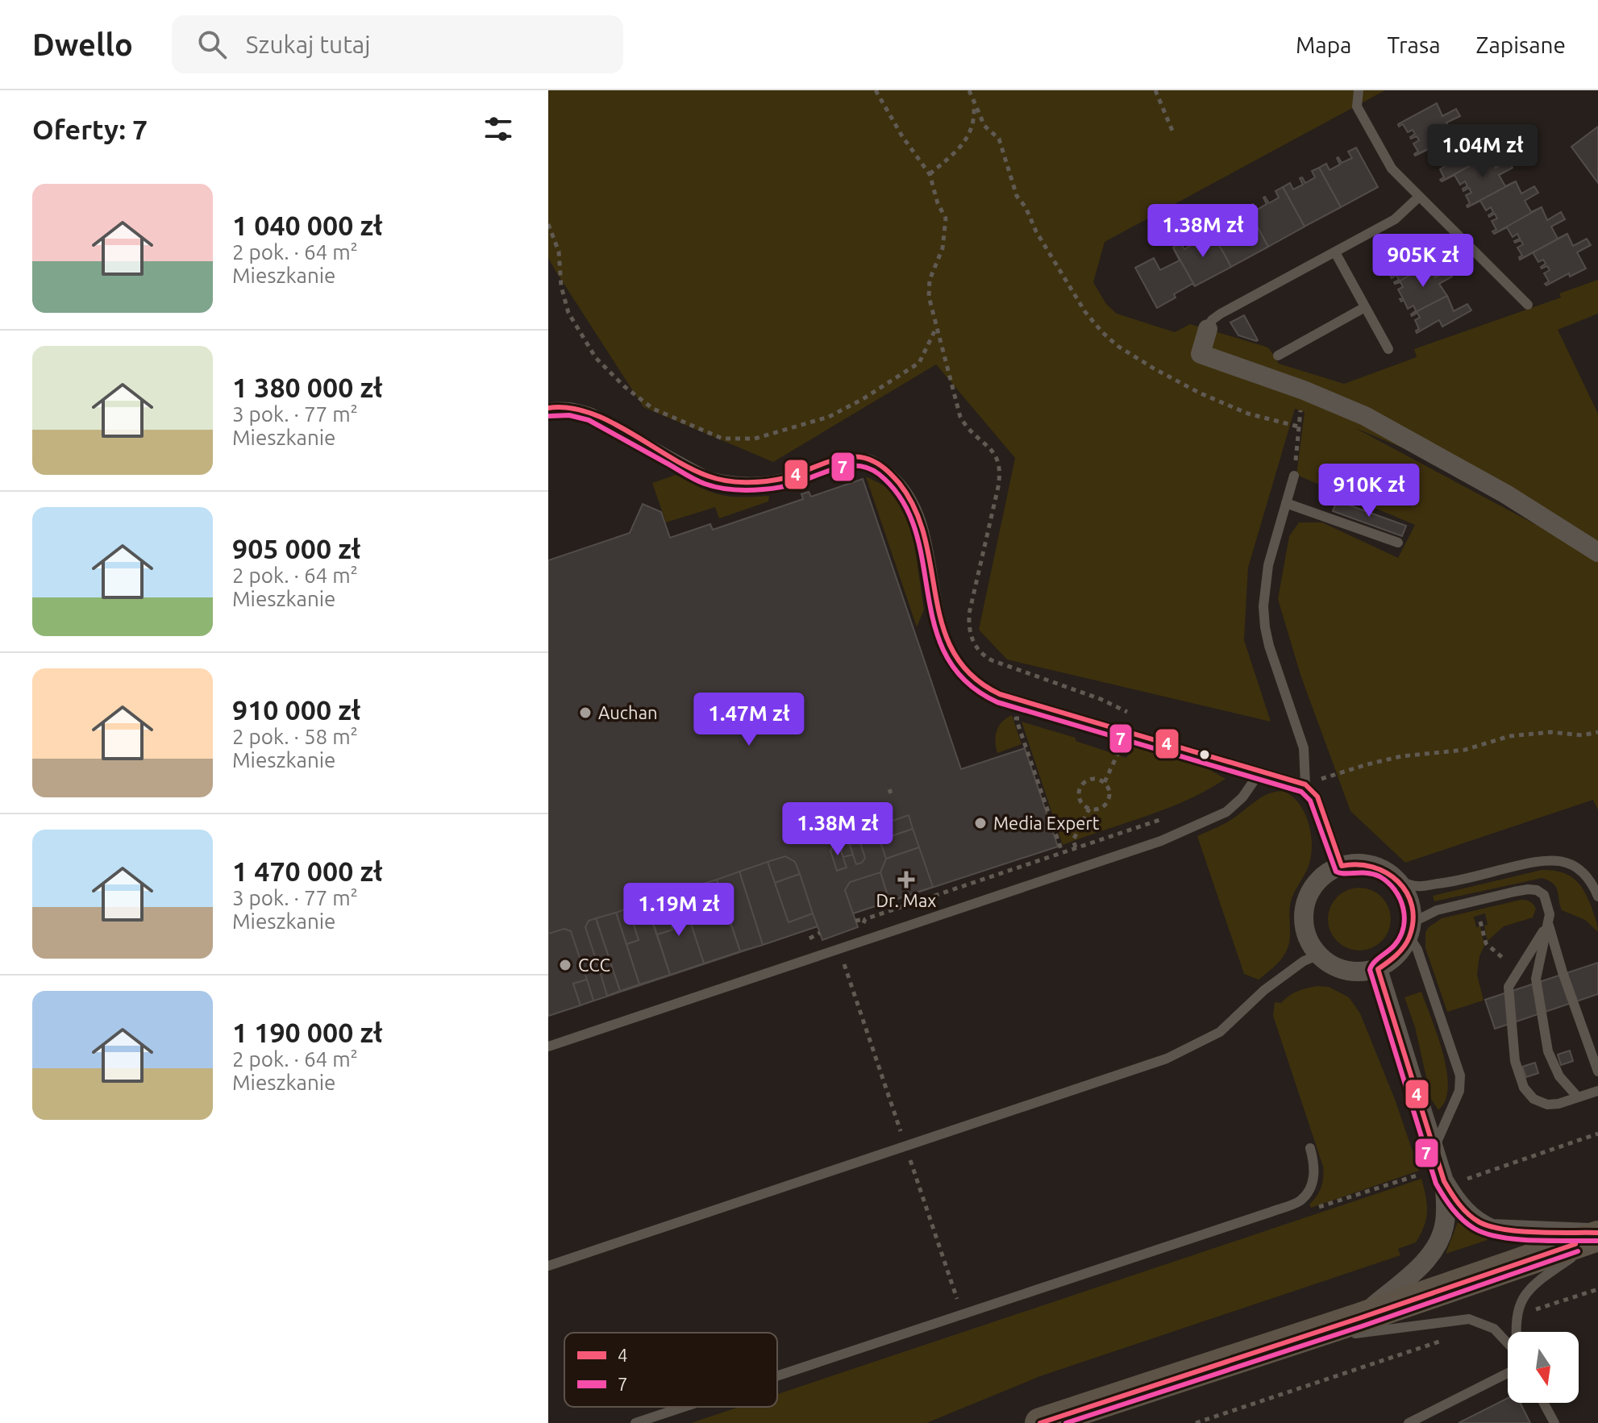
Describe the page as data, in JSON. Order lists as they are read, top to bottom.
{
  "places": {
    "other": ["Auchan", "Media Expert", "CCC"],
    "health": ["Dr. Max"]
  },
  "lines": ["transit line 4", "transit line 7"],
  "legend": ["4", "7"],
  "north": "bottom",
  "page": {
    "header": "Dwello",
    "search": "Szukaj tutaj",
    "nav": ["Mapa", "Trasa", "Zapisane"],
    "heading": "Oferty: 7",
    "price": [
      "1.04M zł",
      "1.38M zł",
      "905K zł",
      "910K zł",
      "1.47M zł",
      "1.38M zł",
      "1.19M zł"
    ],
    "list": [
      {
        "name": "1 040 000 zł",
        "note": "2 pok. · 64 m² · Mieszkanie"
      },
      {
        "name": "1 380 000 zł",
        "note": "3 pok. · 77 m² · Mieszkanie"
      },
      {
        "name": "905 000 zł",
        "note": "2 pok. · 64 m² · Mieszkanie"
      },
      {
        "name": "910 000 zł",
        "note": "2 pok. · 58 m² · Mieszkanie"
      },
      {
        "name": "1 470 000 zł",
        "note": "3 pok. · 77 m² · Mieszkanie"
      },
      {
        "name": "1 190 000 zł",
        "note": "2 pok. · 64 m² · Mieszkanie"
      }
    ]
  }
}
